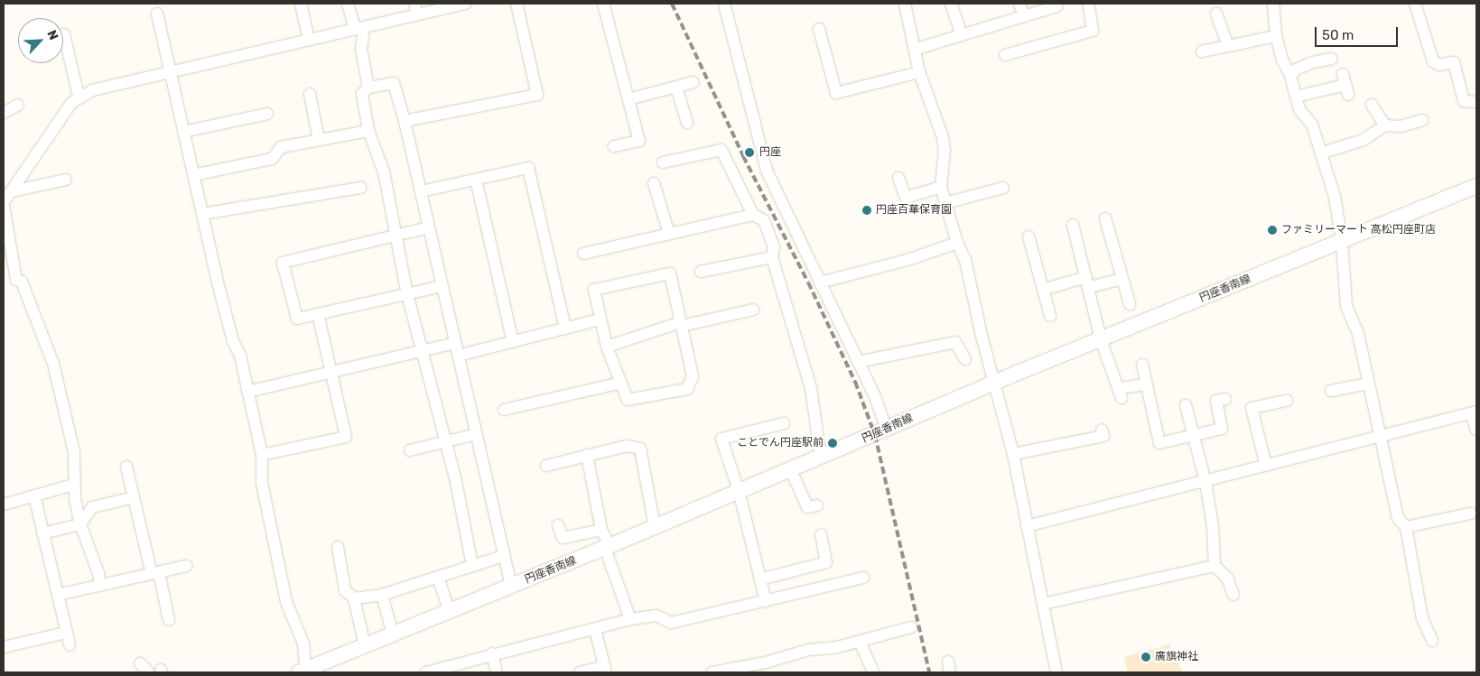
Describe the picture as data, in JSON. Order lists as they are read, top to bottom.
{
  "streets": {
    "main road": ["円座香南線"]
  },
  "places": [
    "円座",
    "円座百華保育園",
    "ファミリーマート 高松円座町店",
    "ことでん円座駅前",
    "廣旗神社"
  ],
  "scale_bar": "50 m",
  "north": "top right"
}
